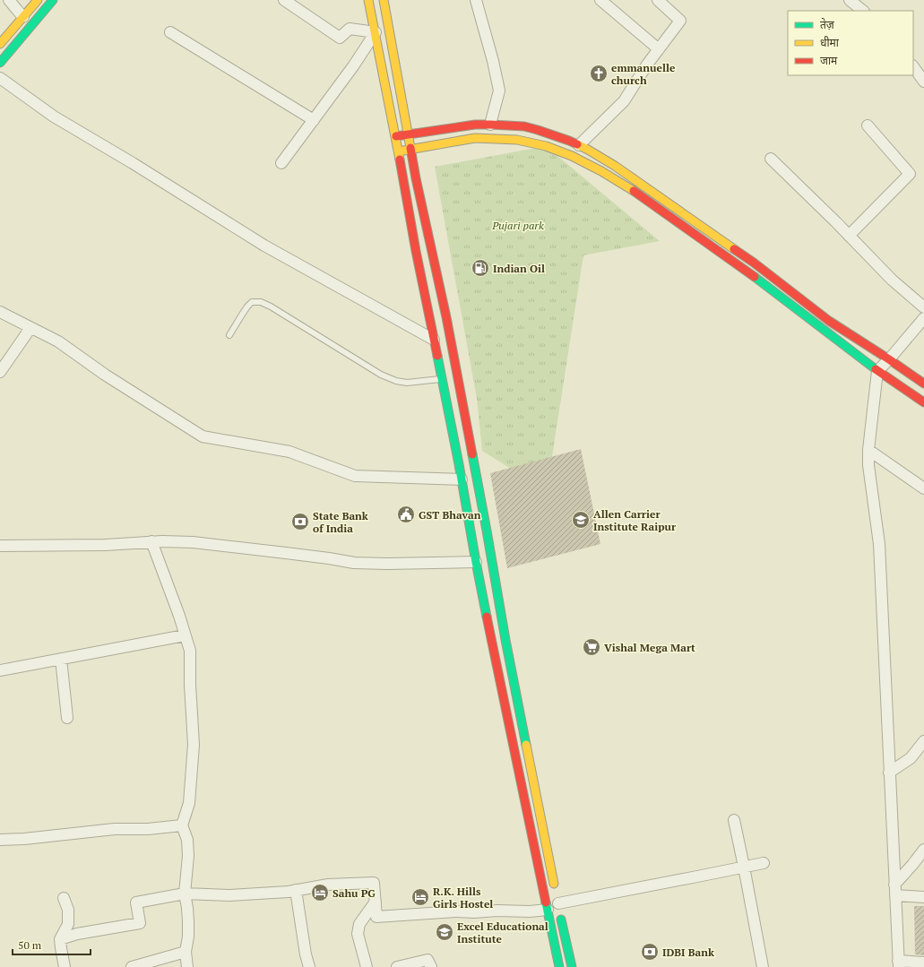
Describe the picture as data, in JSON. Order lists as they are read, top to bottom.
{
  "parks": ["Pujari park"],
  "places": {
    "church": ["emmanuelle church"],
    "fuel station": ["Indian Oil"],
    "public building": ["GST Bhavan"],
    "school or university": ["Allen Carrier Institute Raipur", "Excel Educational Institute"],
    "bank": ["State Bank of India", "IDBI Bank"],
    "supermarket": ["Vishal Mega Mart"],
    "hotel": ["Sahu PG", "R.K. Hills Girls Hostel"]
  },
  "legend": ["तेज़", "धीमा", "जाम"],
  "scale_bar": "50 m"
}
